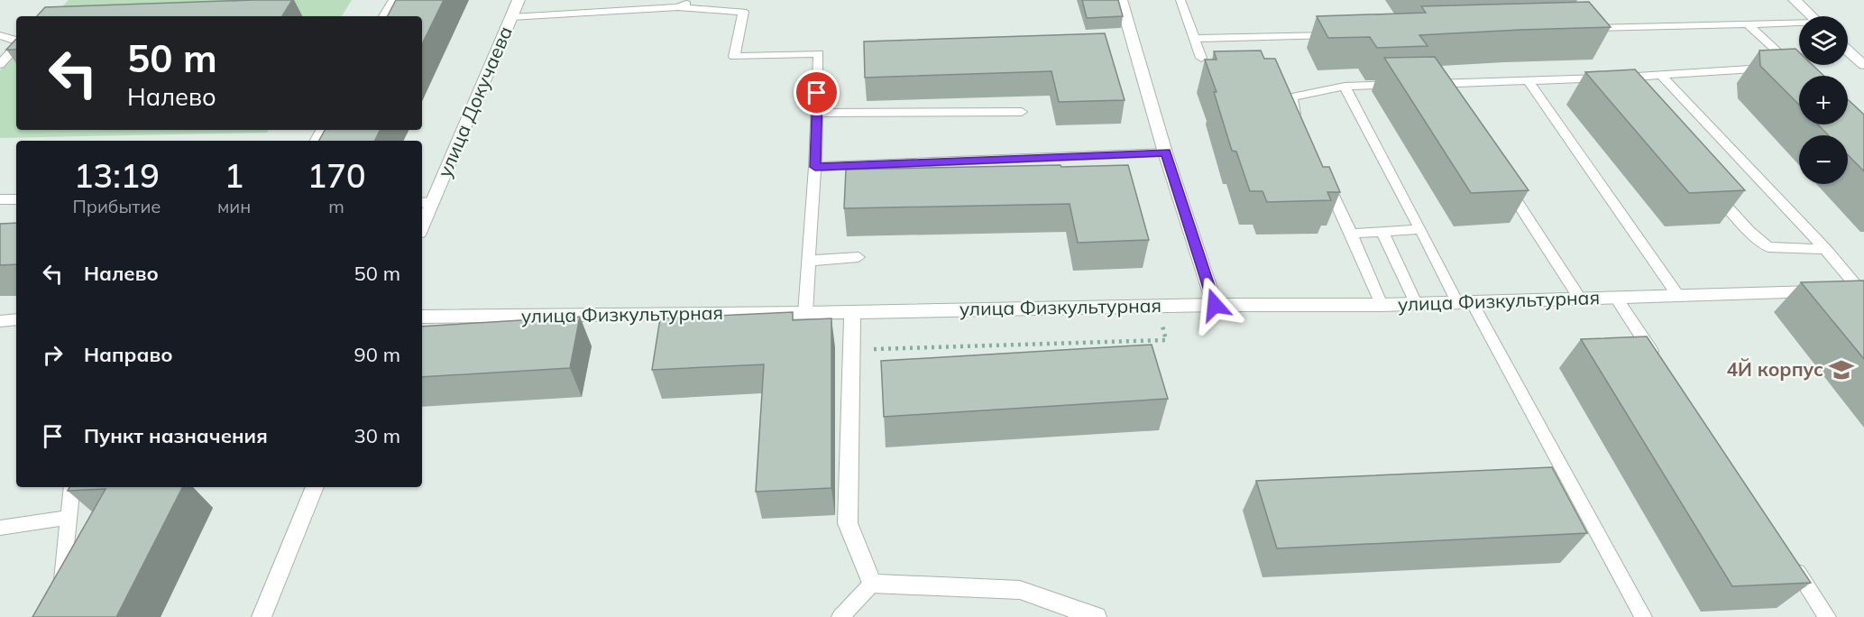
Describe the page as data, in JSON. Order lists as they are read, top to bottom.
{
  "streets": {
    "street": ["улица Докучаева", "улица Физкультурная"]
  },
  "places": {
    "school or university": ["4Й корпус"]
  },
  "page": {
    "map_buttons": ["+", "−"],
    "turn": ["50 m", "Налево"],
    "eta": [
      "13:19",
      "Прибытие",
      "1",
      "мин",
      "170",
      "m"
    ],
    "list": [
      {
        "name": "Налево",
        "value": "50 m"
      },
      {
        "name": "Направо",
        "value": "90 m"
      },
      {
        "name": "Пункт назначения",
        "value": "30 m"
      }
    ]
  }
}
